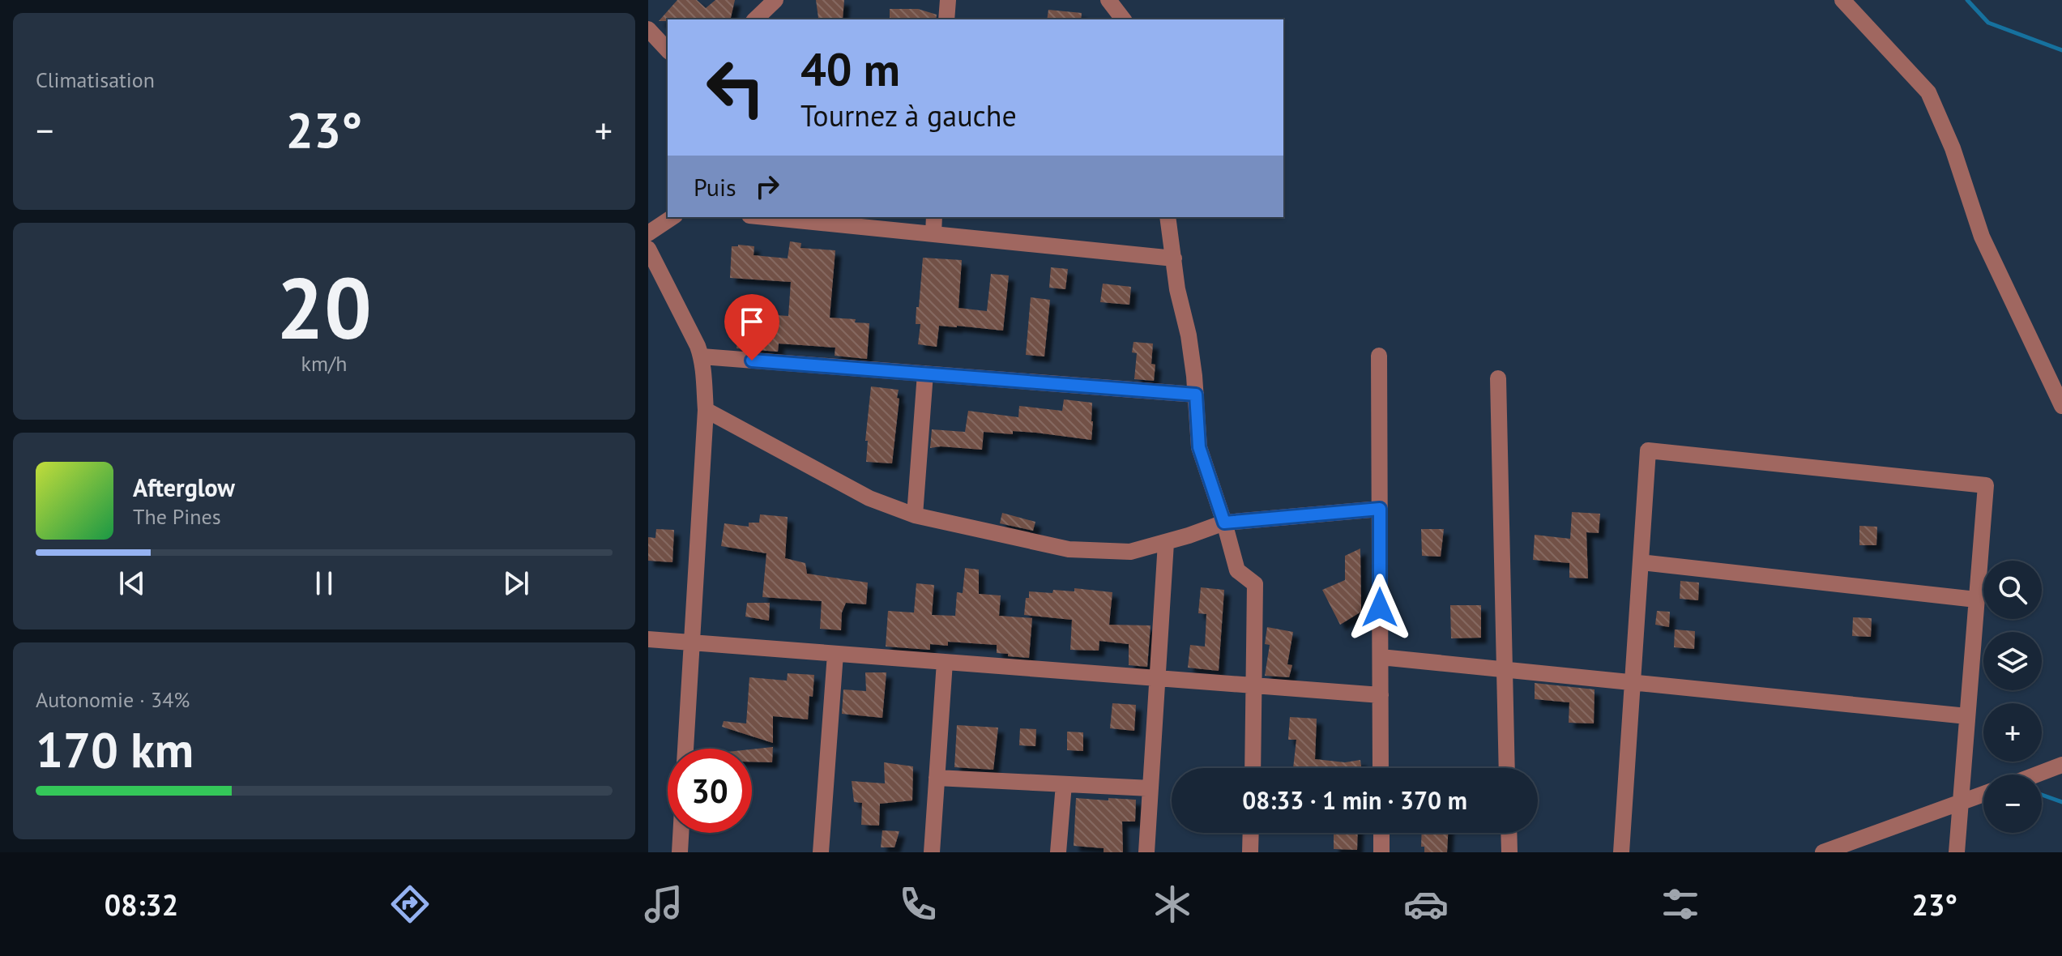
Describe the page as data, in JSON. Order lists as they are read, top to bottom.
{
  "page": {
    "tile": [
      "Climatisation",
      ["20", "km/h"],
      ["Autonomie · 34%", "170 km"]
    ],
    "turn": ["40 m", "Tournez à gauche"],
    "heat": ["−", "23°", "+"],
    "then": "Puis",
    "song": ["Afterglow", "The Pines"],
    "map_buttons": ["+", "−"],
    "limit": "30",
    "trip": "08:33 · 1 min · 370 m",
    "tabs": ["08:32", "23°"]
  }
}
